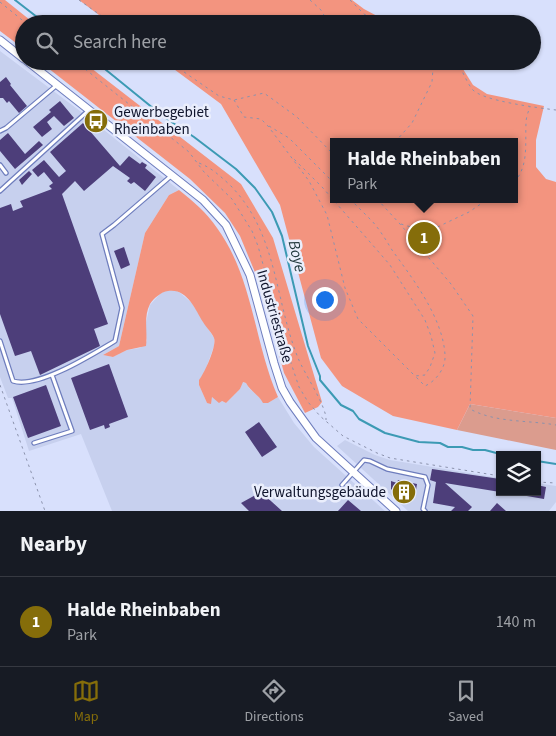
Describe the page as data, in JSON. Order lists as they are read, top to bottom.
{
  "streets": {
    "street": ["Industriestraße"]
  },
  "water": ["Boye"],
  "places": {
    "bus stop": ["Gewerbegebiet Rheinbaben"],
    "building": ["Verwaltungsgebäude"]
  },
  "page": {
    "search": "Search here",
    "popup": ["Halde Rheinbaben", "Park"],
    "pins": "1",
    "heading": "Nearby",
    "list": [
      {
        "mark": "1",
        "name": "Halde Rheinbaben",
        "note": "Park",
        "value": "140 m"
      }
    ],
    "nav": ["Map", "Directions", "Saved"]
  }
}
